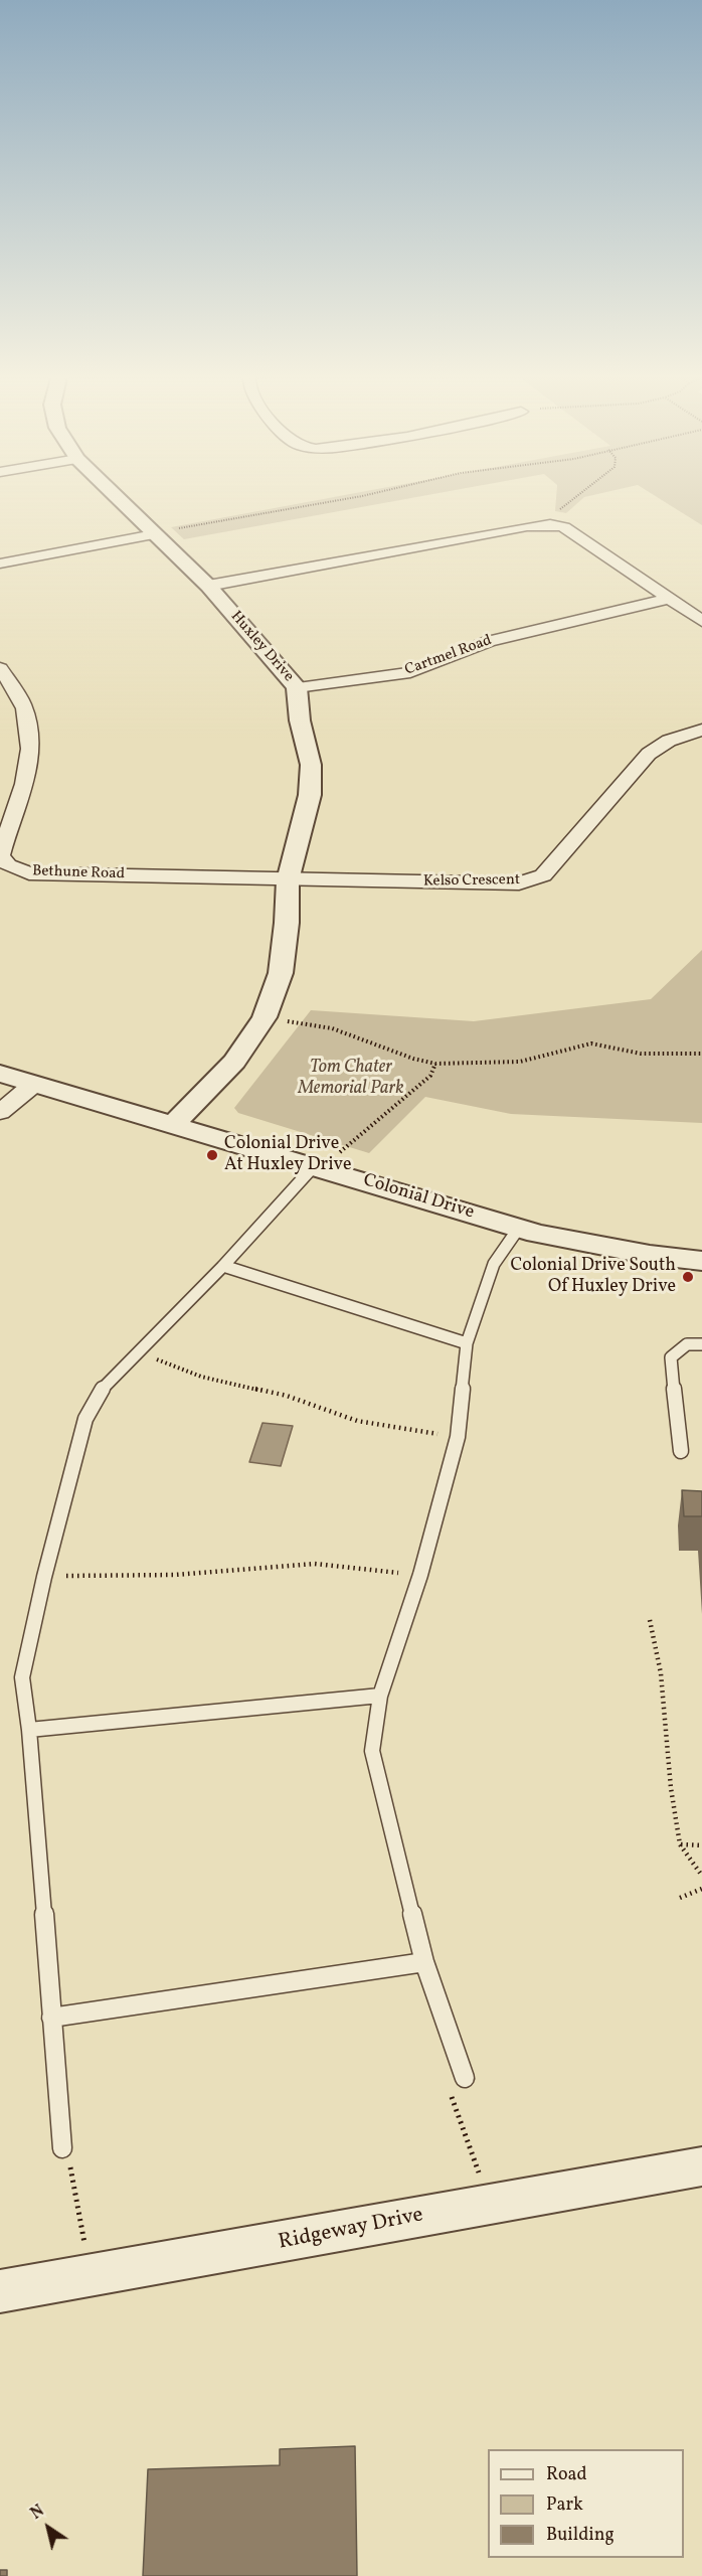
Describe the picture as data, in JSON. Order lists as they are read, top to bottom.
{
  "streets": {
    "street": [
      "Huxley Drive",
      "Cartmel Road",
      "Bethune Road",
      "Kelso Crescent",
      "Colonial Drive",
      "Ridgeway Drive"
    ]
  },
  "crossings": [
    ["Huxley Drive", "Cartmel Road"],
    ["Huxley Drive", "Bethune Road"],
    ["Huxley Drive", "Kelso Crescent"],
    ["Huxley Drive", "Colonial Drive"],
    ["Bethune Road", "Kelso Crescent"]
  ],
  "parks": ["Tom Chater Memorial Park"],
  "places": ["Colonial Drive At Huxley Drive", "Colonial Drive South Of Huxley Drive"],
  "legend": ["Road", "Park", "Building"],
  "north": "top left"
}
